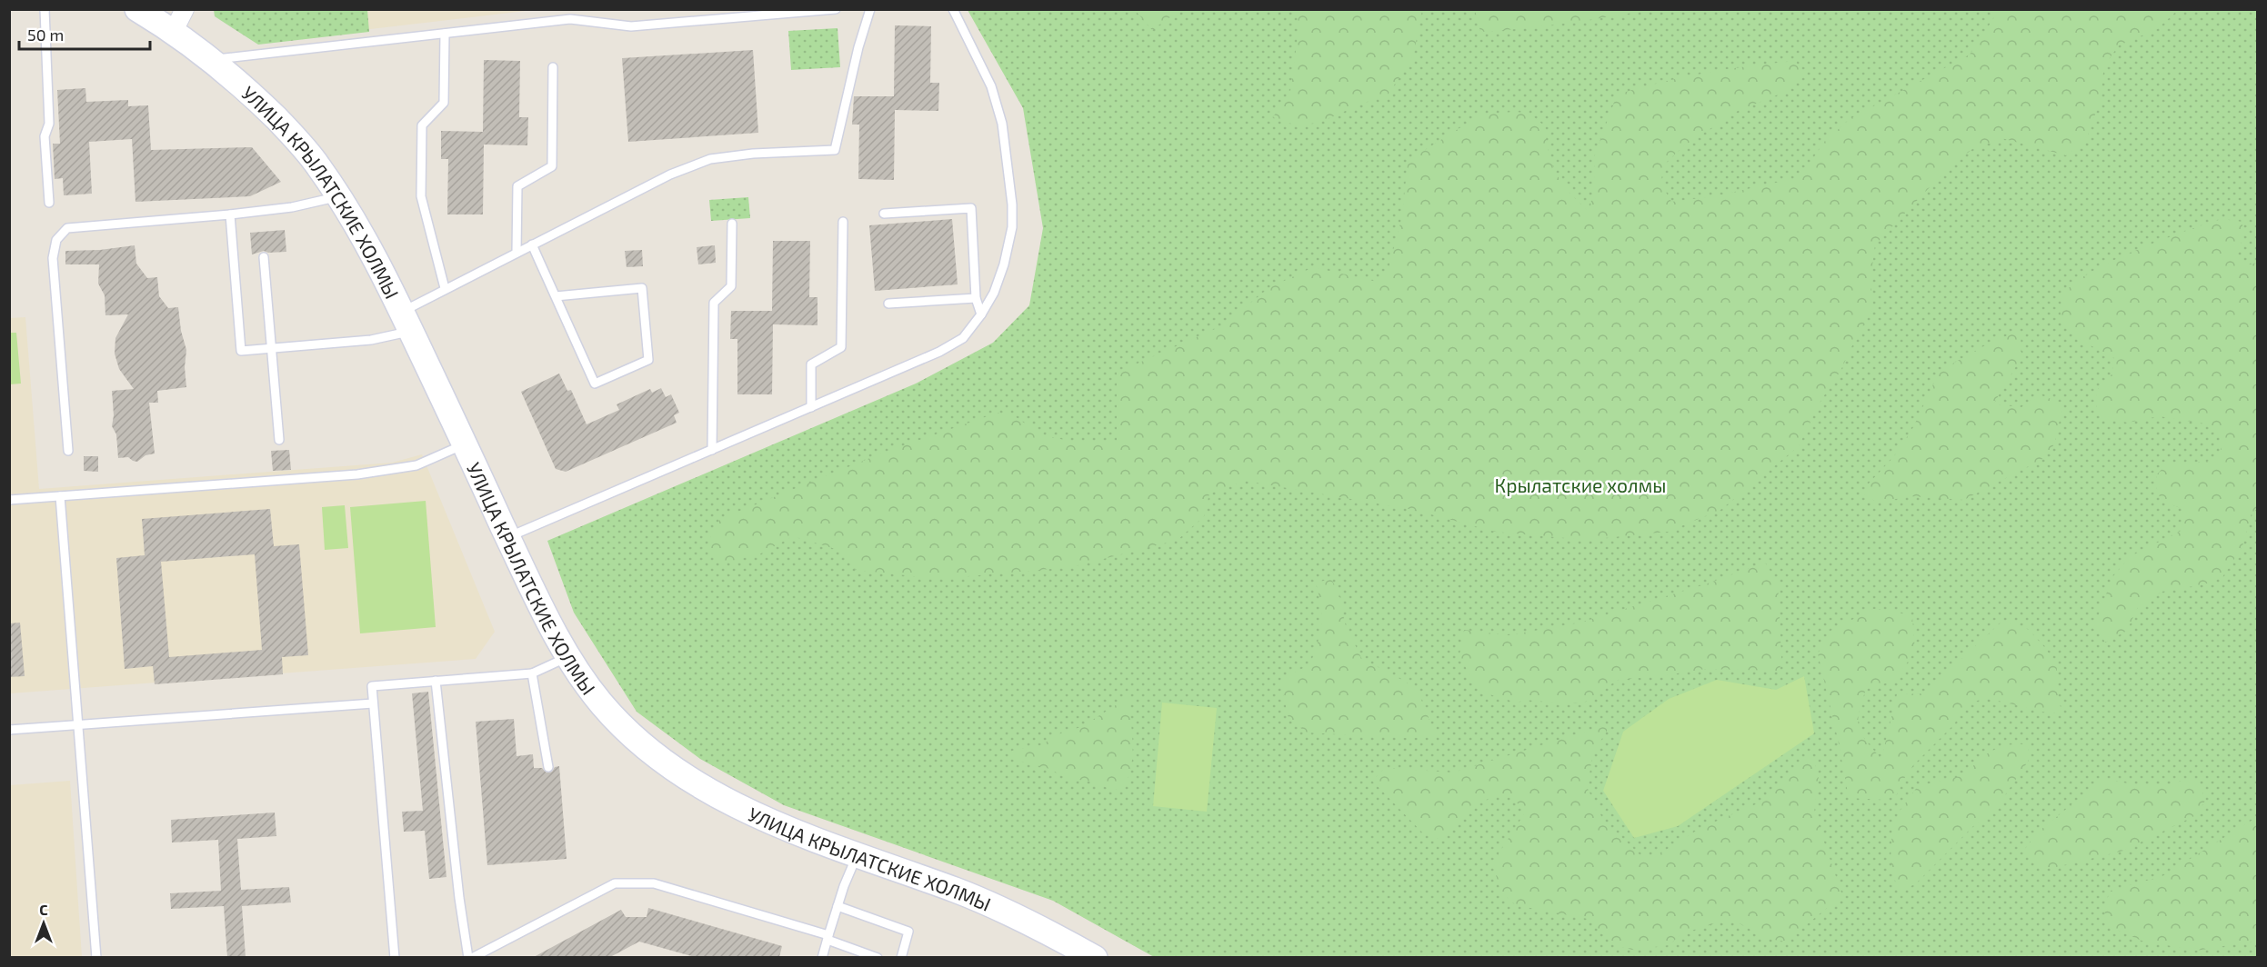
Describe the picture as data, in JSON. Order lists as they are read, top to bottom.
{
  "streets": {
    "street": ["УЛИЦА КРЫЛАТСКИЕ ХОЛМЫ"]
  },
  "parks": ["Крылатские холмы"],
  "scale_bar": "50 m",
  "north": "top"
}
